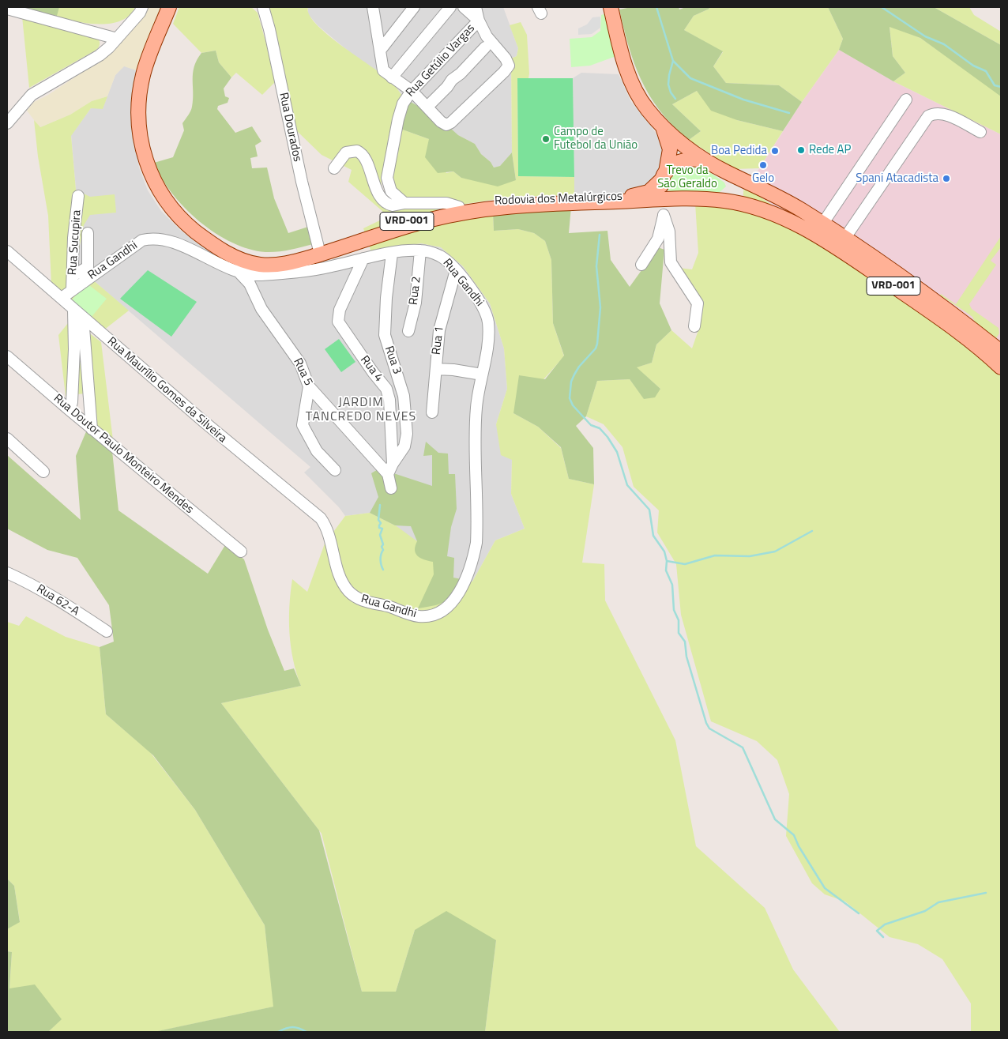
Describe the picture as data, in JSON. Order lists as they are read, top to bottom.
{
  "streets": {
    "main road": ["Rodovia dos Metalúrgicos", "VRD-001"],
    "street": [
      "Rua Getúlio Vargas",
      "Rua Dourados",
      "Rua Sucupira",
      "Rua Gandhi",
      "Rua 2",
      "Rua 1",
      "Rua 3",
      "Rua 4",
      "Rua 5",
      "Rua Maurílio Gomes da Silveira",
      "Rua Doutor Paulo Monteiro Mendes",
      "Rua 62-A"
    ]
  },
  "crossings": [
    ["Rua Dourados", "Rodovia dos Metalúrgicos"],
    ["Rodovia dos Metalúrgicos", "VRD-001"],
    ["Rodovia dos Metalúrgicos", "Rua Gandhi"],
    ["Rodovia dos Metalúrgicos", "Rua 5"],
    ["Rua Sucupira", "Rua Gandhi"],
    ["Rua Gandhi", "Rua 2"],
    ["Rua Gandhi", "Rua 1"],
    ["Rua Gandhi", "Rua 3"],
    ["Rua Gandhi", "Rua 4"],
    ["Rua Gandhi", "Rua 5"],
    ["Rua Gandhi", "Rua Maurílio Gomes da Silveira"],
    ["Rua 3", "Rua 4"],
    ["Rua 3", "Rua 5"],
    ["Rua 4", "Rua 5"]
  ],
  "districts": ["JARDIM TANCREDO NEVES"],
  "parks": ["Trevo da São Geraldo"],
  "places": [
    "Campo de Futebol da União",
    "Rede AP",
    "Boa Pedida",
    "Gelo",
    "Spani Atacadista"
  ]
}
